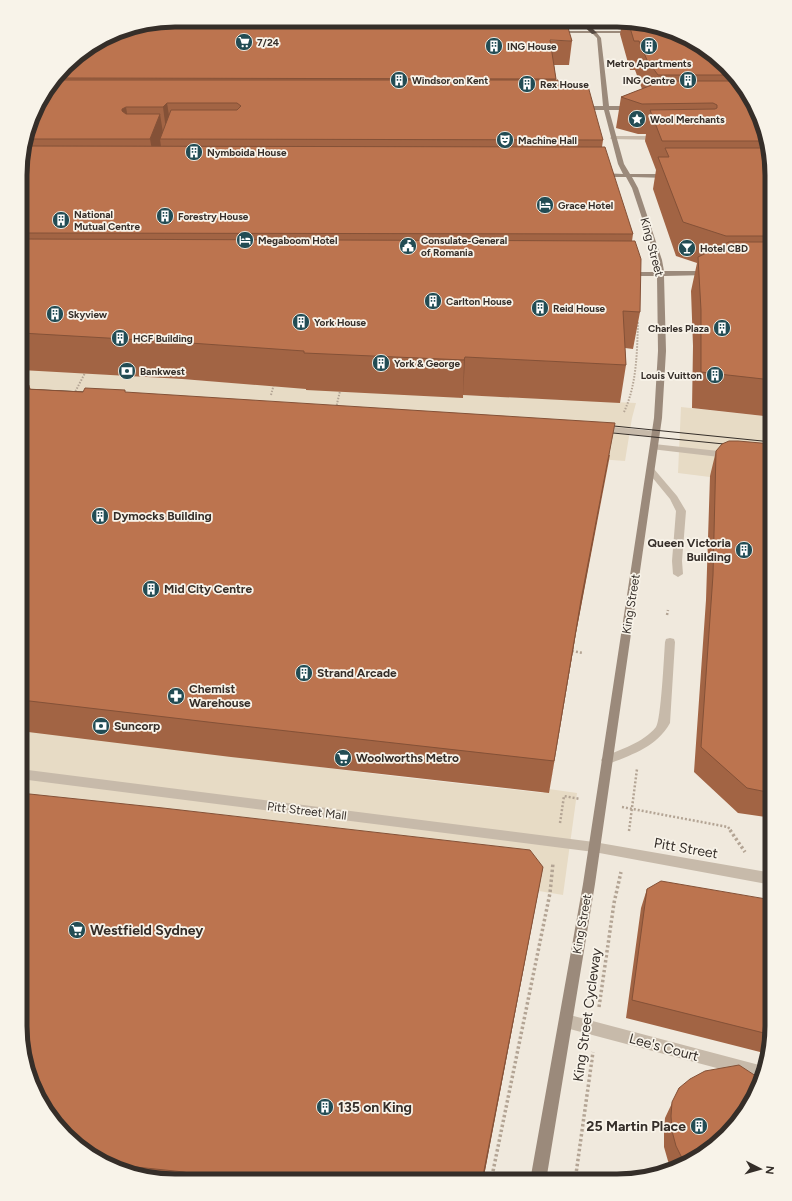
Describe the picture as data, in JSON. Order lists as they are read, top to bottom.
{
  "streets": {
    "main road": ["King Street"],
    "street": ["Pitt Street Mall", "Pitt Street", "Lee's Court"],
    "path": ["King Street Cycleway"]
  },
  "crossings": [
    ["King Street", "Pitt Street Mall"],
    ["King Street", "Pitt Street"],
    ["King Street", "Lee's Court"],
    ["Pitt Street Mall", "Pitt Street"],
    ["Pitt Street", "King Street Cycleway"],
    ["King Street Cycleway", "Lee's Court"]
  ],
  "places": {
    "supermarket": ["7/24", "Woolworths Metro", "Westfield Sydney"],
    "building": [
      "ING House",
      "Metro Apartments",
      "Windsor on Kent",
      "ING Centre",
      "Rex House",
      "Nymboida House",
      "Forestry House",
      "National Mutual Centre",
      "Carlton House",
      "Reid House",
      "Skyview",
      "York House",
      "Charles Plaza",
      "HCF Building",
      "York & George",
      "Louis Vuitton",
      "Dymocks Building",
      "Queen Victoria Building",
      "Mid City Centre",
      "Strand Arcade",
      "135 on King",
      "25 Martin Place"
    ],
    "place": ["Wool Merchants"],
    "theatre": ["Machine Hall"],
    "hotel": ["Grace Hotel", "Megaboom Hotel"],
    "public building": ["Consulate-General of Romania"],
    "bar": ["Hotel CBD"],
    "bank": ["Bankwest", "Suncorp"],
    "pharmacy": ["Chemist Warehouse"]
  },
  "north": "right"
}
